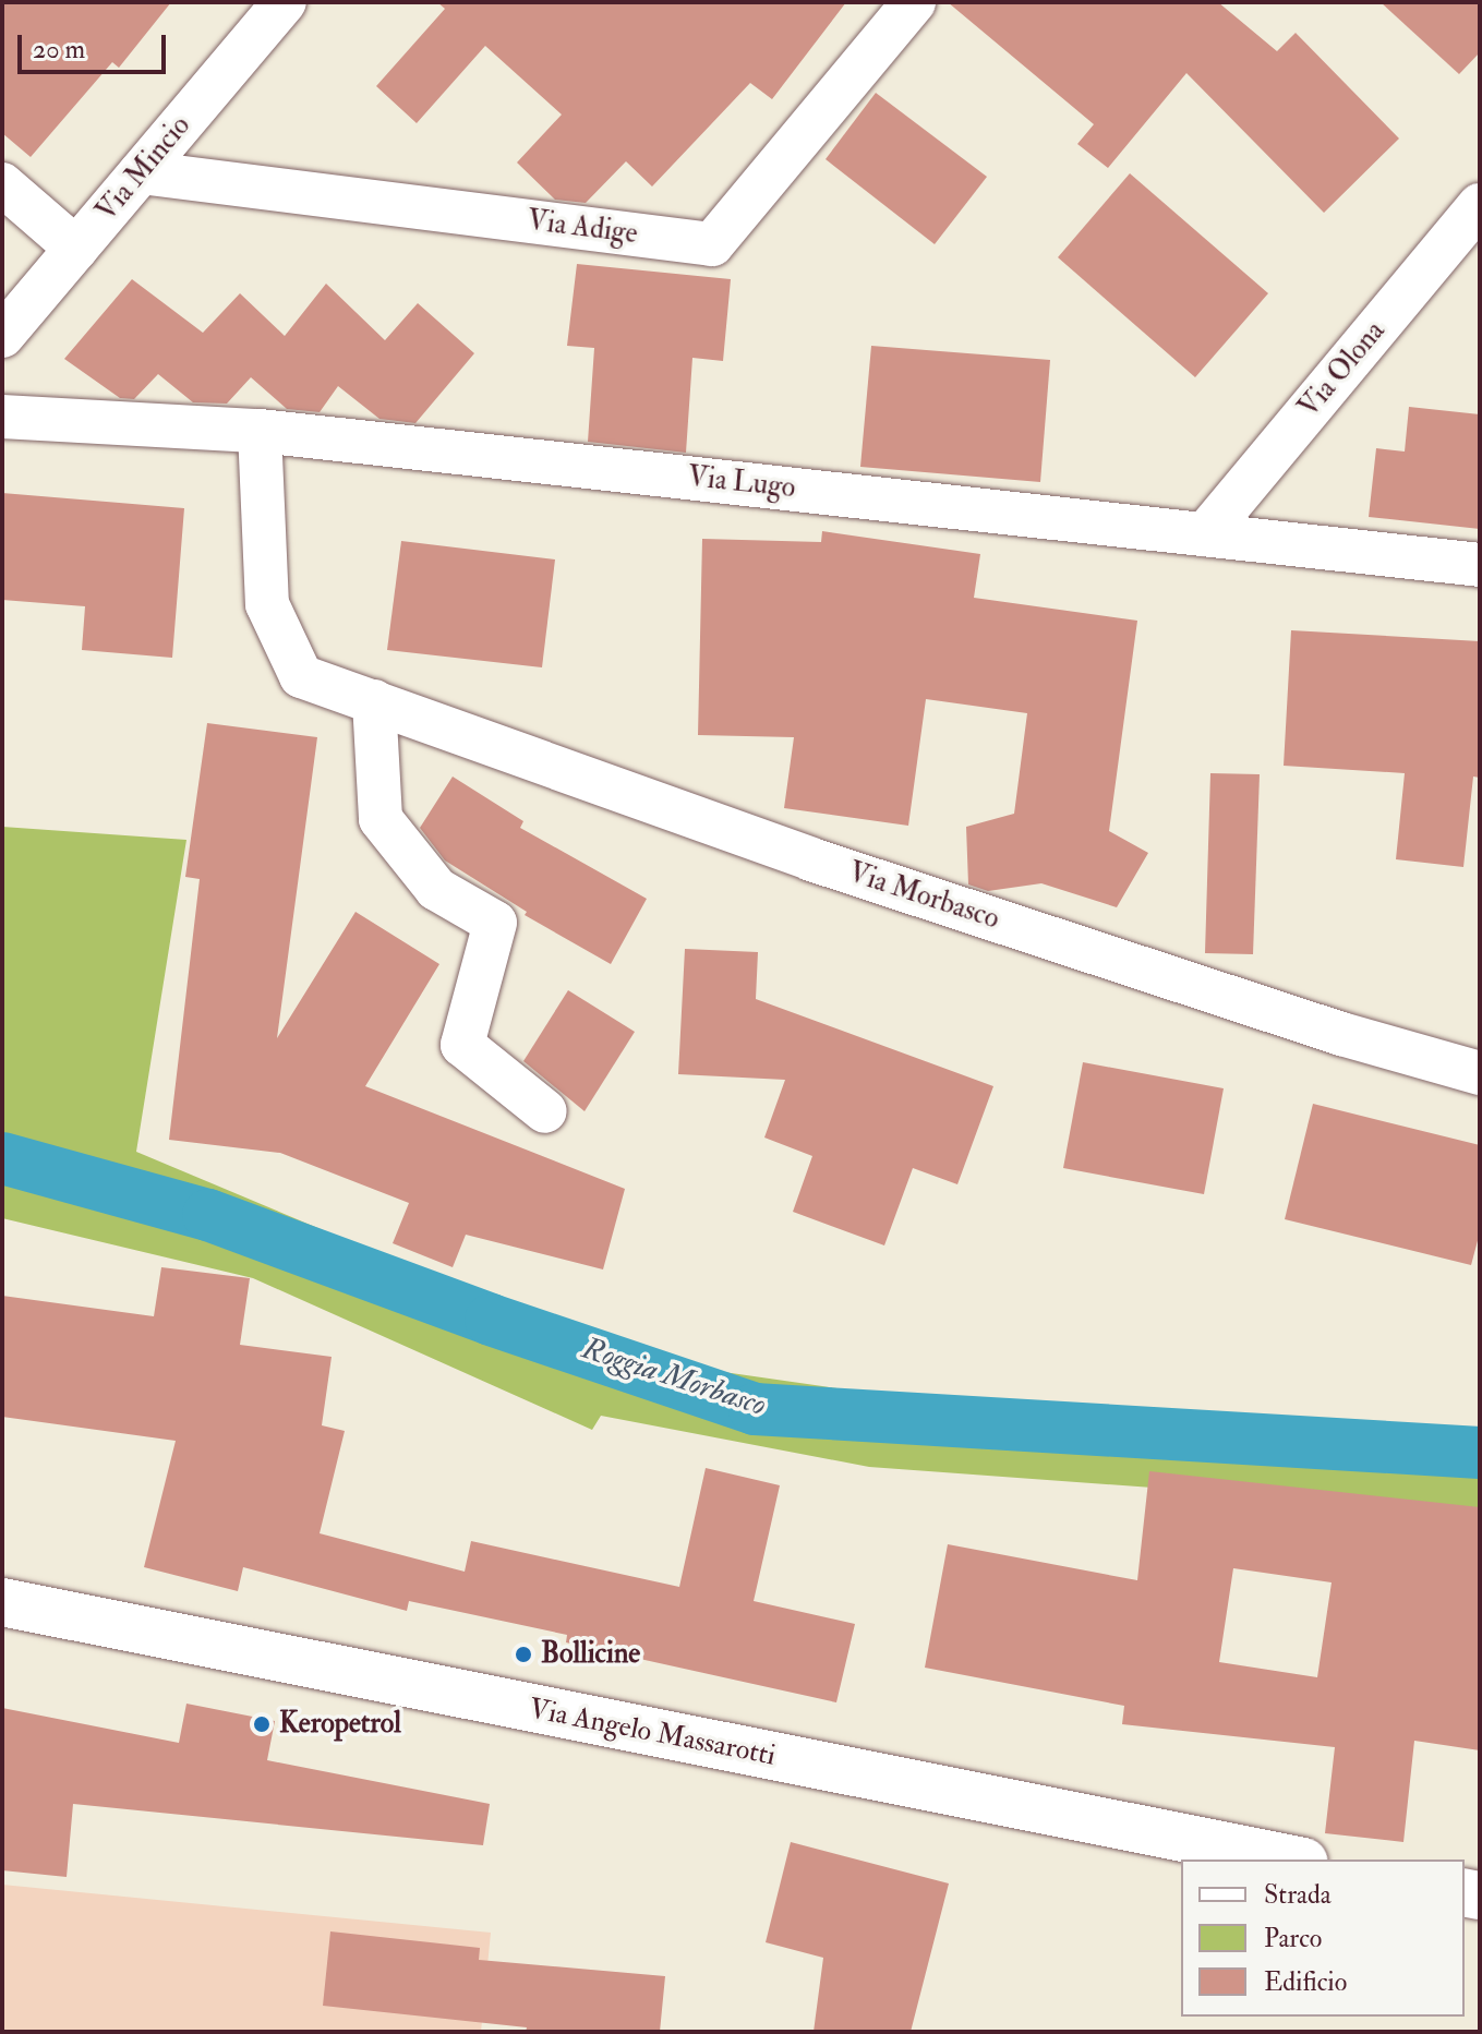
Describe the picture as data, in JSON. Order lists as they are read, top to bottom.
{
  "streets": {
    "street": [
      "Via Mincio",
      "Via Adige",
      "Via Olona",
      "Via Lugo",
      "Via Morbasco",
      "Via Angelo Massarotti"
    ]
  },
  "crossings": [
    ["Via Mincio", "Via Adige"],
    ["Via Olona", "Via Lugo"],
    ["Via Lugo", "Via Morbasco"]
  ],
  "water": ["Roggia Morbasco"],
  "places": ["Bollicine", "Keropetrol"],
  "legend": ["Strada", "Parco", "Edificio"],
  "scale_bar": "20 m"
}
